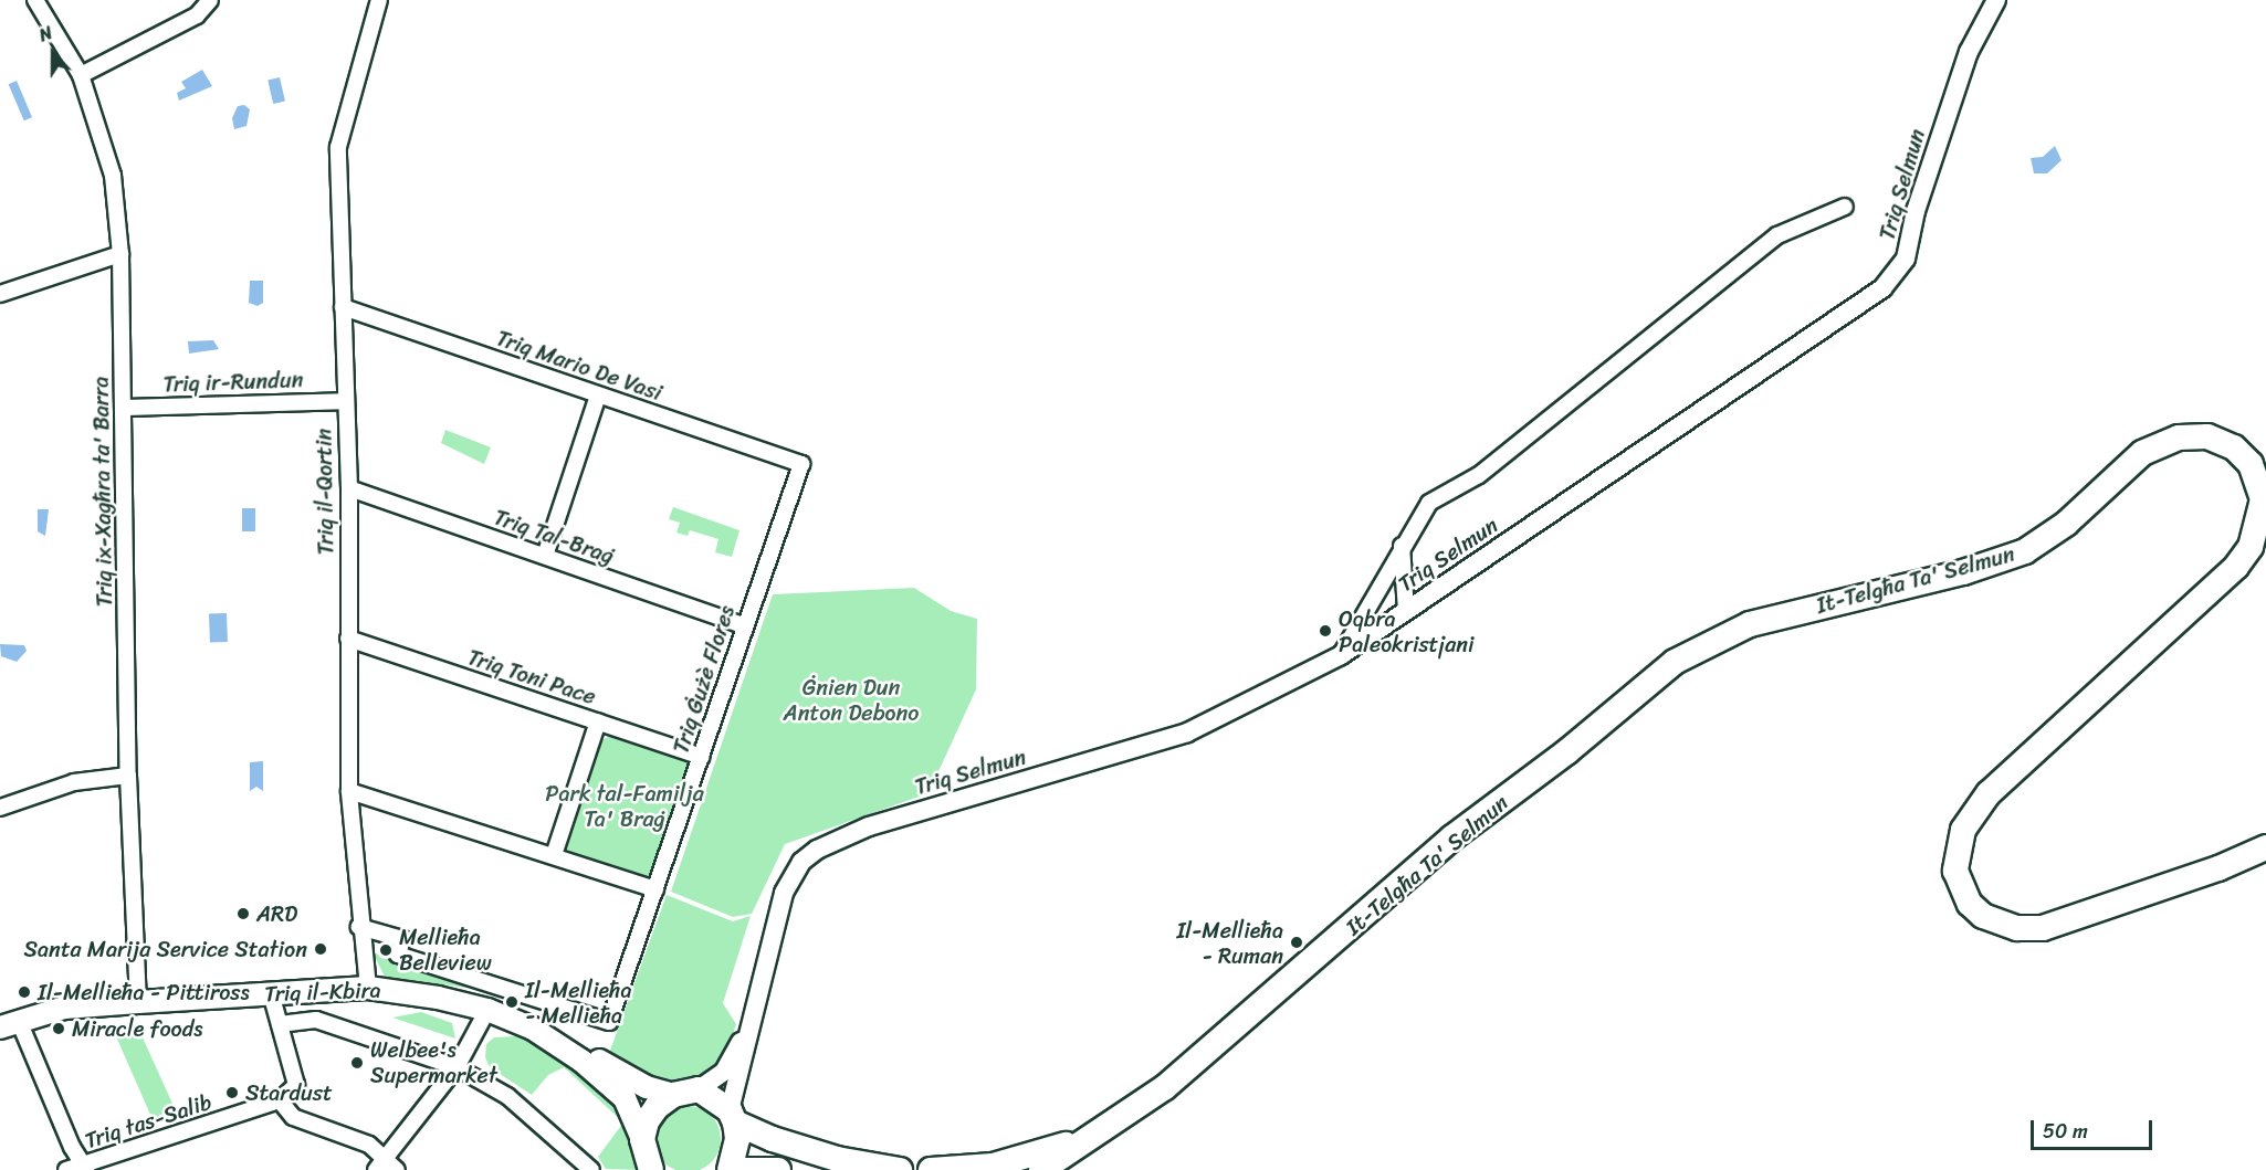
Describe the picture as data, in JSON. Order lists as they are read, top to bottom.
{
  "streets": {
    "main road": ["It-Telgħa Ta' Selmun", "Triq il-Kbira"],
    "street": [
      "Triq Selmun",
      "Triq Mario De Vasi",
      "Triq ir-Rundun",
      "Triq ix-Xagħra ta' Barra",
      "Triq il-Qortin",
      "Triq Tal-Braġ",
      "Triq Toni Pace",
      "Triq Ġużè Flores",
      "Triq tas-Salib"
    ]
  },
  "crossings": [
    ["Triq Mario De Vasi", "Triq il-Qortin"],
    ["Triq Mario De Vasi", "Triq Ġużè Flores"],
    ["Triq ir-Rundun", "Triq ix-Xagħra ta' Barra"],
    ["Triq ir-Rundun", "Triq il-Qortin"],
    ["Triq ix-Xagħra ta' Barra", "Triq il-Kbira"],
    ["Triq il-Qortin", "Triq Tal-Braġ"],
    ["Triq il-Qortin", "Triq Toni Pace"],
    ["Triq il-Qortin", "Triq Ġużè Flores"],
    ["Triq il-Qortin", "Triq il-Kbira"],
    ["Triq Tal-Braġ", "Triq Ġużè Flores"],
    ["Triq Toni Pace", "Triq Ġużè Flores"]
  ],
  "parks": ["Ġnien Dun Anton Debono", "Park tal-Familja Ta' Braġ"],
  "places": [
    "Oqbra Paleokristjani",
    "ARD",
    "Il-Mellieħa - Ruman",
    "Santa Marija Service Station",
    "Mellieħa Belleview",
    "Il-Mellieħa - Pittiross",
    "Il-Mellieħa - Mellieħa",
    "Miracle foods",
    "Welbee's Supermarket",
    "Stardust"
  ],
  "scale_bar": "50 m",
  "north": "top"
}
